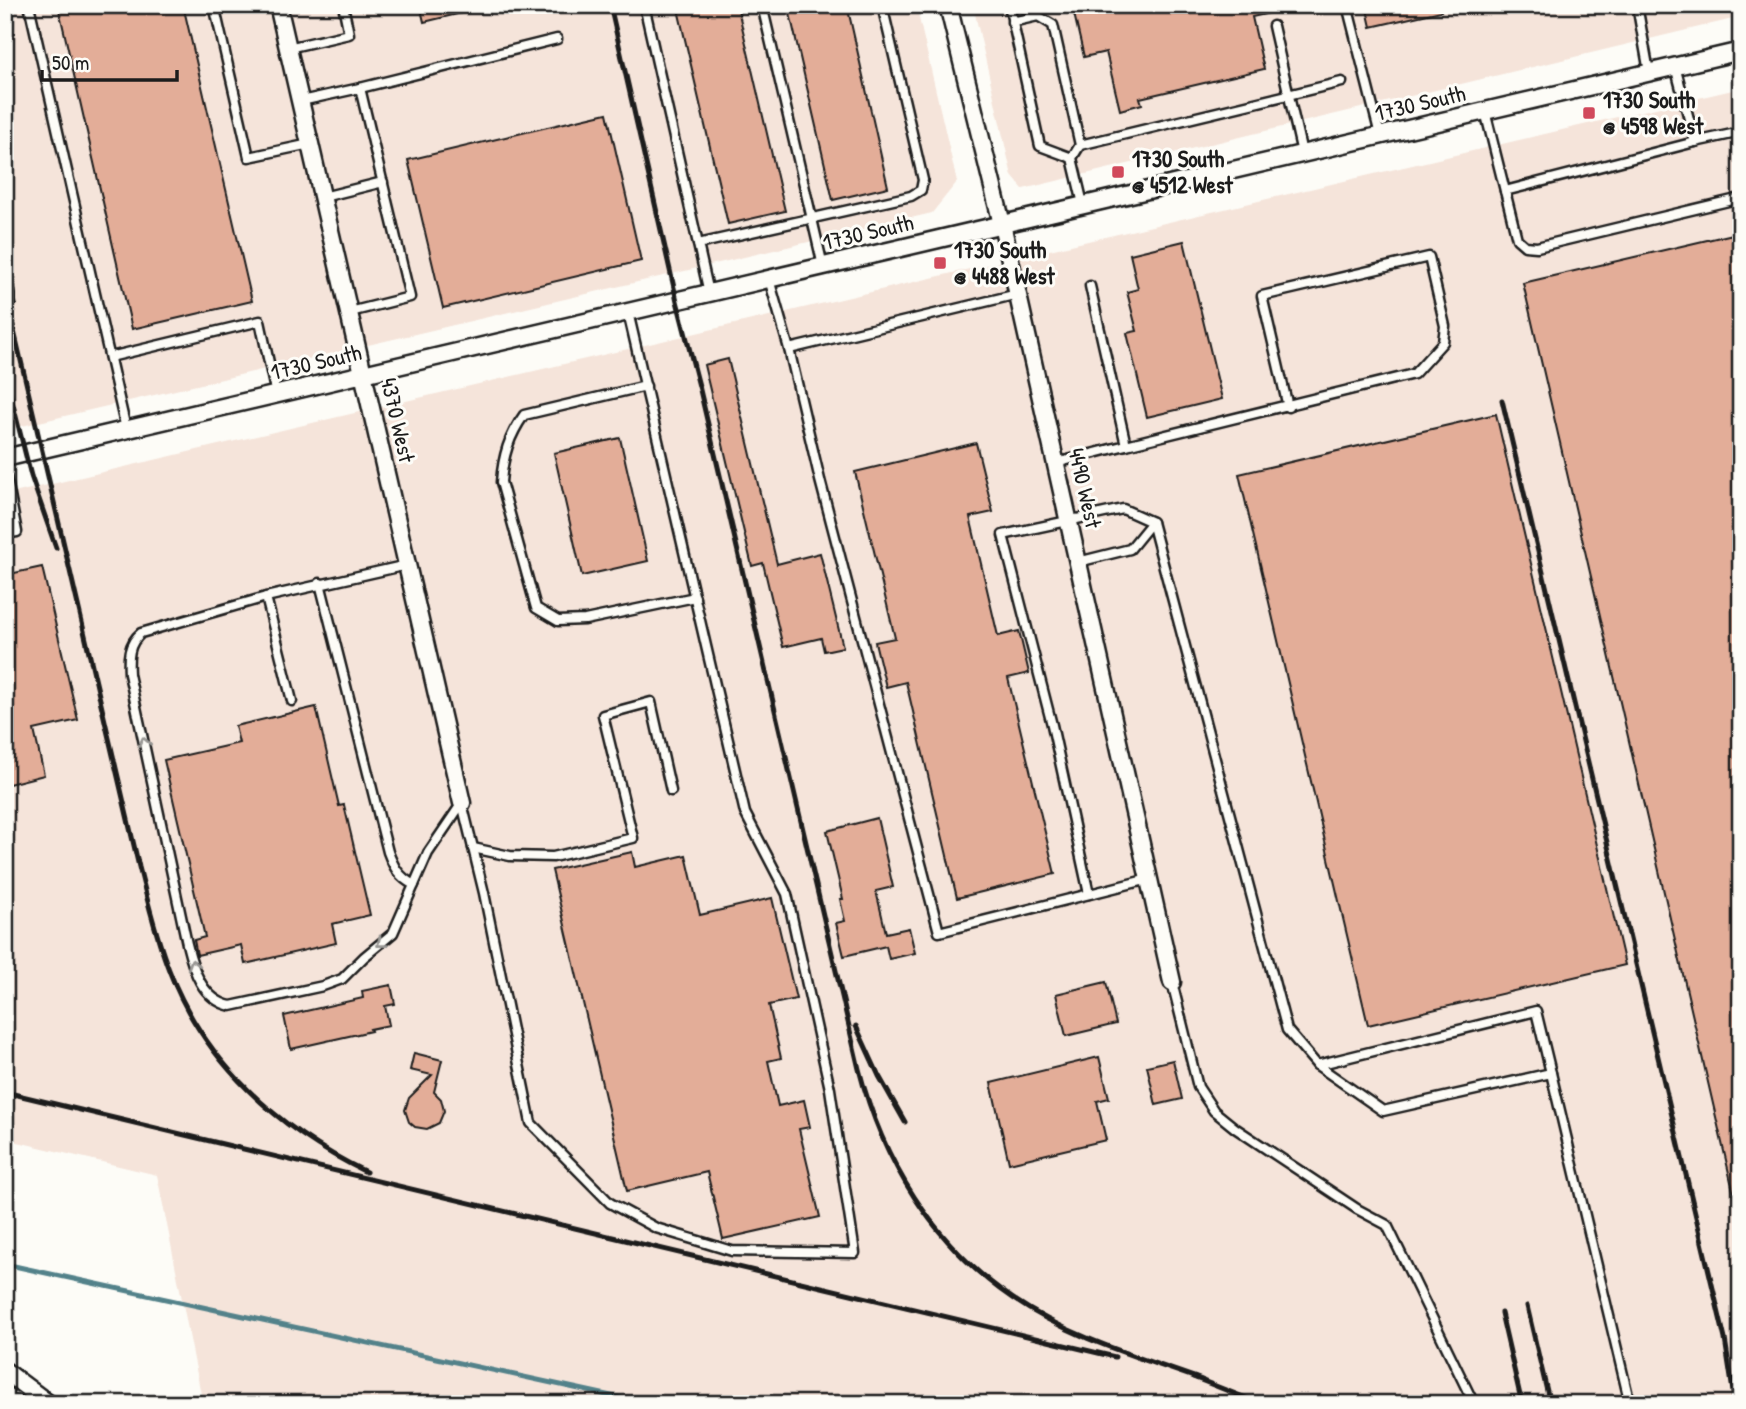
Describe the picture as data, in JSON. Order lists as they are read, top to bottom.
{
  "streets": {
    "street": ["1730 South", "4370 West", "4490 West"]
  },
  "crossings": [
    ["1730 South", "4370 West"],
    ["1730 South", "4490 West"]
  ],
  "places": {
    "transit": ["1730 South @ 4598 West", "1730 South @ 4512 West", "1730 South @ 4488 West"]
  },
  "scale_bar": "50 m"
}
